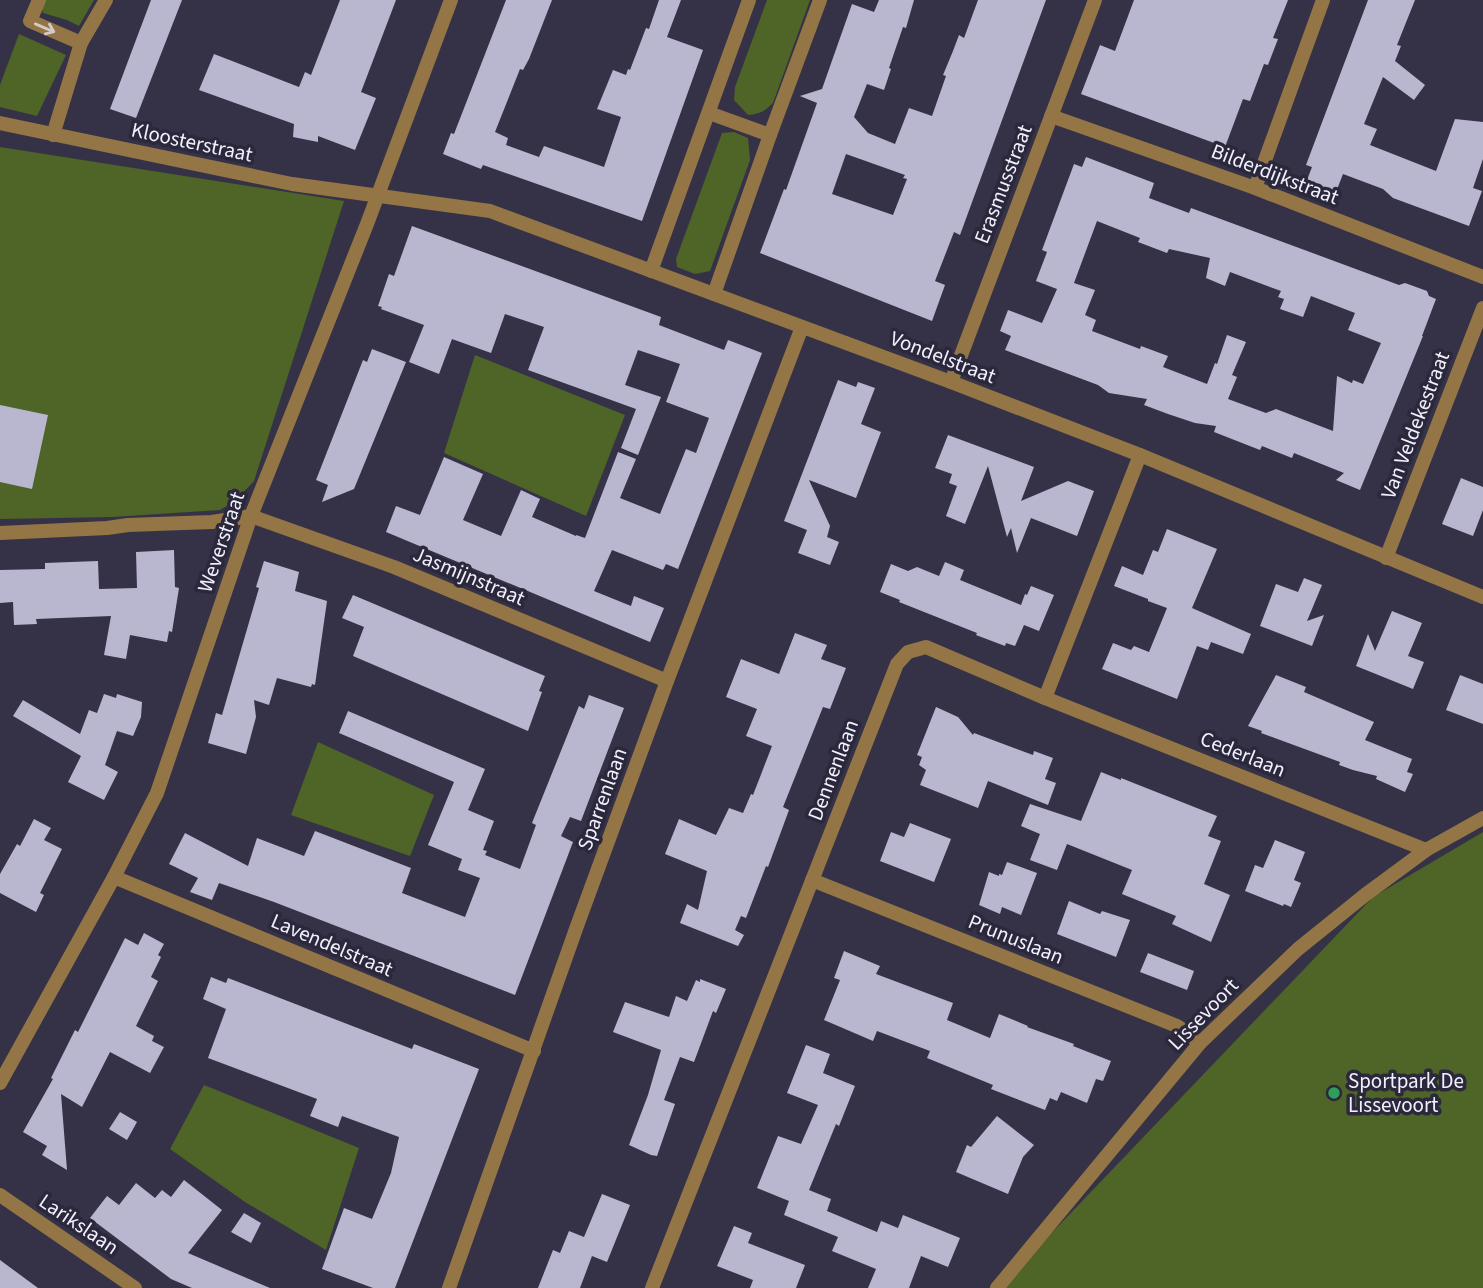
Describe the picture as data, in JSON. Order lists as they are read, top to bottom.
{
  "streets": {
    "street": [
      "Kloosterstraat",
      "Bilderdijkstraat",
      "Erasmusstraat",
      "Vondelstraat",
      "Van Veldekestraat",
      "Weverstraat",
      "Jasmijnstraat",
      "Cederlaan",
      "Dennenlaan",
      "Sparrenlaan",
      "Prunuslaan",
      "Lavendelstraat",
      "Lissevoort",
      "Larikslaan"
    ]
  },
  "crossings": [
    ["Kloosterstraat", "Vondelstraat"],
    ["Kloosterstraat", "Weverstraat"],
    ["Bilderdijkstraat", "Erasmusstraat"],
    ["Erasmusstraat", "Vondelstraat"],
    ["Vondelstraat", "Van Veldekestraat"],
    ["Vondelstraat", "Weverstraat"],
    ["Vondelstraat", "Sparrenlaan"],
    ["Weverstraat", "Jasmijnstraat"],
    ["Weverstraat", "Lavendelstraat"],
    ["Jasmijnstraat", "Sparrenlaan"],
    ["Cederlaan", "Dennenlaan"],
    ["Cederlaan", "Lissevoort"],
    ["Dennenlaan", "Prunuslaan"],
    ["Sparrenlaan", "Lavendelstraat"],
    ["Prunuslaan", "Lissevoort"]
  ],
  "places": ["Sportpark De Lissevoort"]
}
